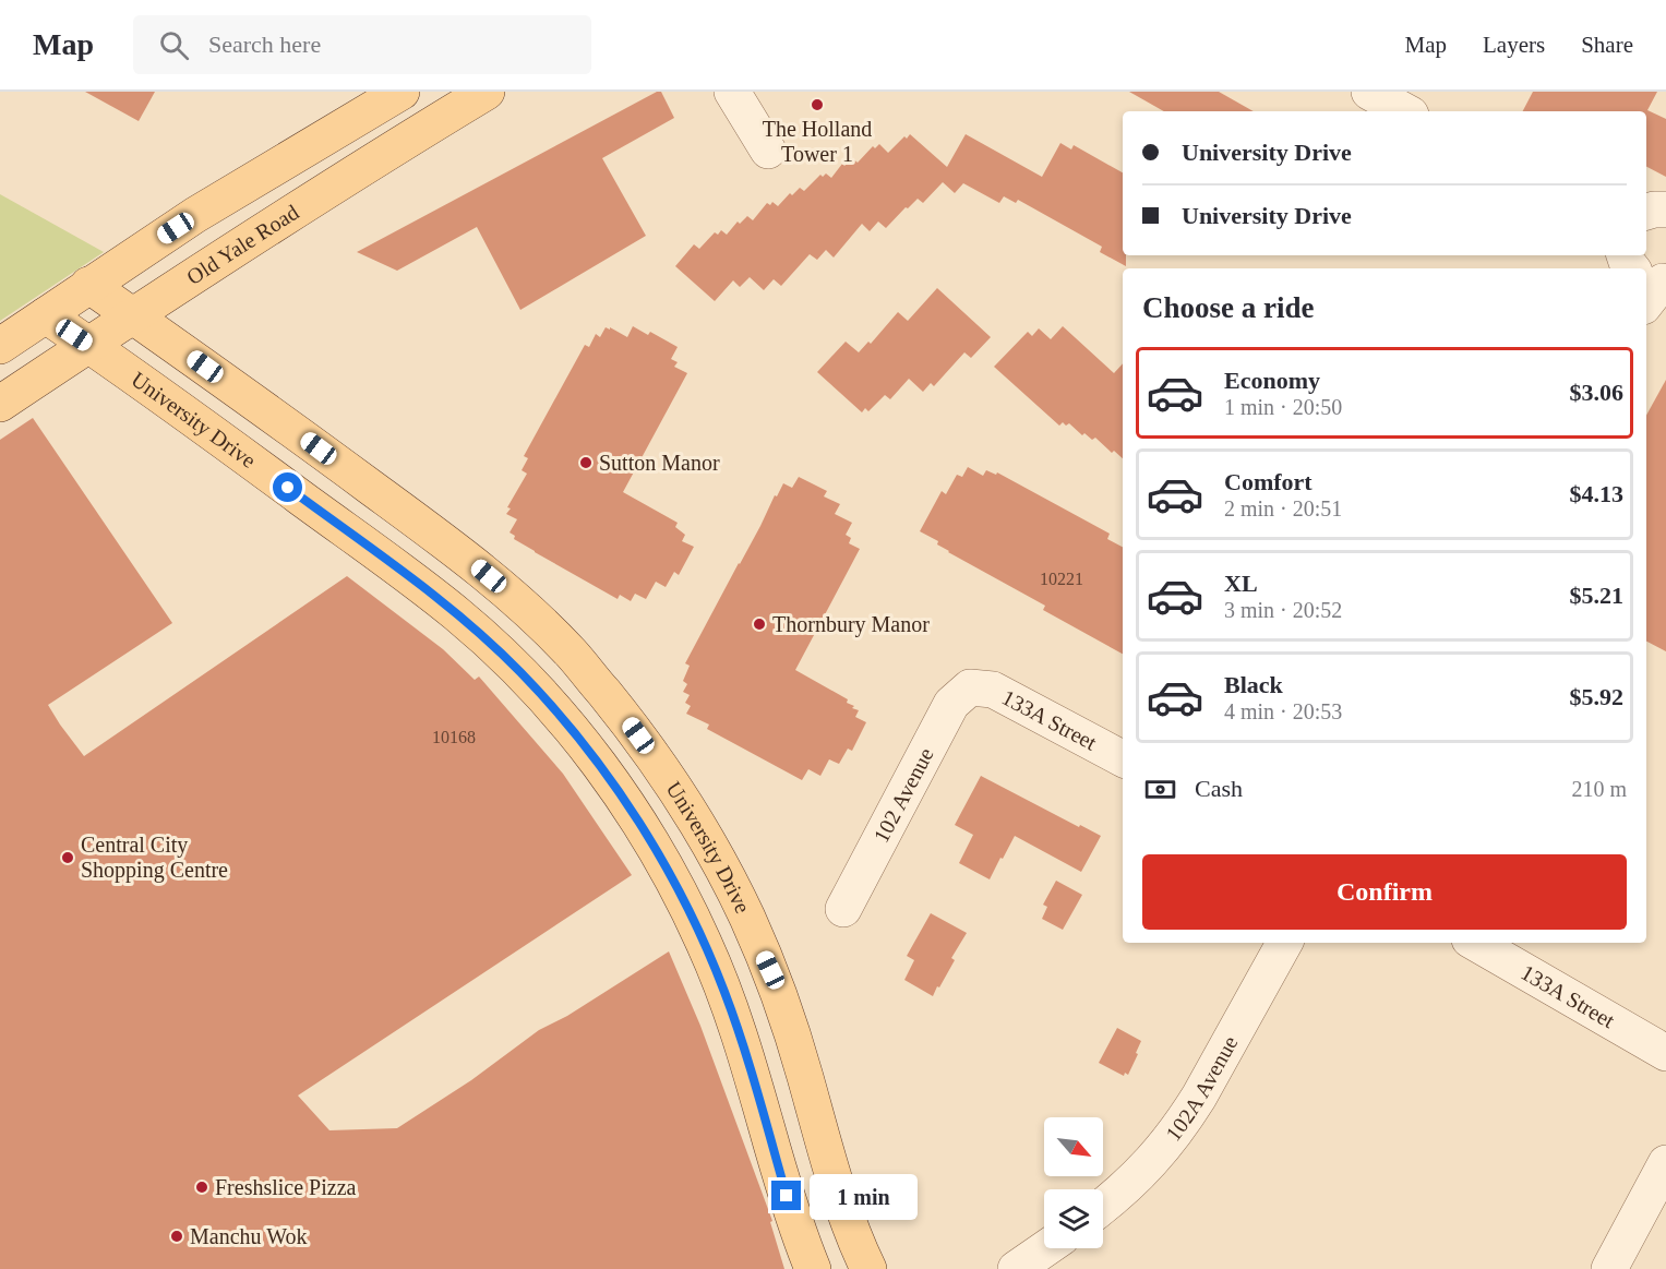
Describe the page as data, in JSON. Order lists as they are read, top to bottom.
{
  "streets": {
    "main road": ["Old Yale Road", "University Drive"],
    "street": ["133A Street", "102 Avenue", "102A Avenue"]
  },
  "crossings": [
    ["Old Yale Road", "University Drive"],
    ["133A Street", "102 Avenue"]
  ],
  "places": [
    "The Holland Tower 1",
    "Sutton Manor",
    "Thornbury Manor",
    "Central City Shopping Centre",
    "Freshslice Pizza",
    "Manchu Wok"
  ],
  "house_numbers": ["10221", "10168"],
  "north": "bottom right",
  "page": {
    "header": "Map",
    "search": "Search here",
    "nav": ["Map", "Layers", "Share"],
    "banner": ["University Drive", "University Drive"],
    "heading": "Choose a ride",
    "list": [
      {
        "name": "Economy",
        "note": "1 min · 20:50",
        "value": "$3.06"
      },
      {
        "name": "Comfort",
        "note": "2 min · 20:51",
        "value": "$4.13"
      },
      {
        "name": "XL",
        "note": "3 min · 20:52",
        "value": "$5.21"
      },
      {
        "name": "Black",
        "note": "4 min · 20:53",
        "value": "$5.92"
      }
    ],
    "pay": ["Cash", "210 m"],
    "buttons": "Confirm",
    "bubble": "1 min"
  }
}
